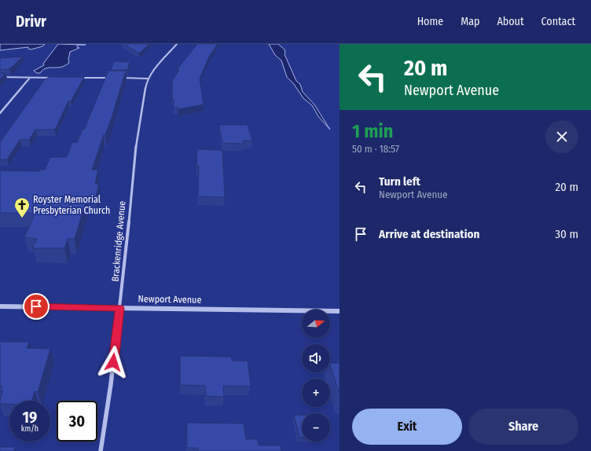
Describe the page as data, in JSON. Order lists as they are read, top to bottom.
{
  "streets": {
    "street": ["Brackenridge Avenue", "Newport Avenue"]
  },
  "crossings": [
    ["Brackenridge Avenue", "Newport Avenue"]
  ],
  "places": {
    "church": ["Royster Memorial Presbyterian Church"]
  },
  "north": "right",
  "page": {
    "header": "Drivr",
    "nav": [
      "Home",
      "Map",
      "About",
      "Contact"
    ],
    "turn": ["20 m", "Newport Avenue"],
    "heading": ["1 min", "50 m · 18:57"],
    "list": [
      {
        "name": "Turn left",
        "note": "Newport Avenue",
        "value": "20 m"
      },
      {
        "name": "Arrive at destination",
        "value": "30 m"
      }
    ],
    "map_buttons": ["+", "−"],
    "speed": "19 km/h",
    "limit": "30",
    "buttons": ["Exit", "Share"]
  }
}
